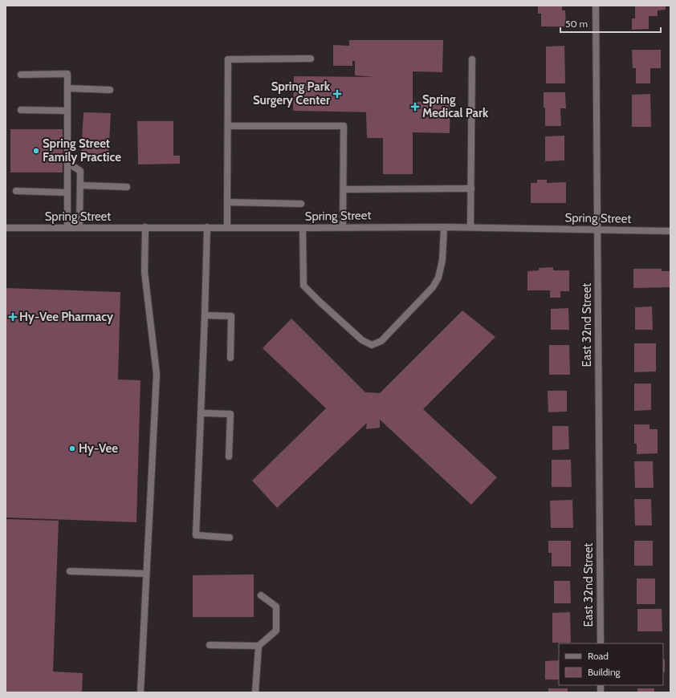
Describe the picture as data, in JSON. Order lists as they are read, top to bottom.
{
  "streets": {
    "street": ["Spring Street", "East 32nd Street"]
  },
  "crossings": [
    ["Spring Street", "East 32nd Street"]
  ],
  "places": {
    "health": ["Spring Park Surgery Center", "Spring Medical Park", "Hy-Vee Pharmacy"],
    "other": ["Spring Street Family Practice", "Hy-Vee"]
  },
  "legend": ["Road", "Building"],
  "scale_bar": "50 m"
}
